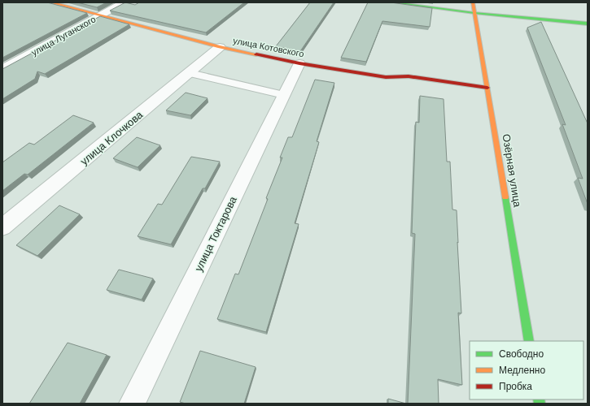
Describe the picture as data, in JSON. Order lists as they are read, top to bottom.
{
  "streets": {
    "street": [
      "улица Луганского",
      "улица Котовского",
      "улица Клочкова",
      "Озёрная улица",
      "улица Токтарова"
    ]
  },
  "crossings": [
    ["улица Луганского", "улица Котовского"],
    ["улица Котовского", "улица Клочкова"],
    ["улица Котовского", "Озёрная улица"],
    ["улица Котовского", "улица Токтарова"]
  ],
  "legend": ["Свободно", "Медленно", "Пробка"]
}
